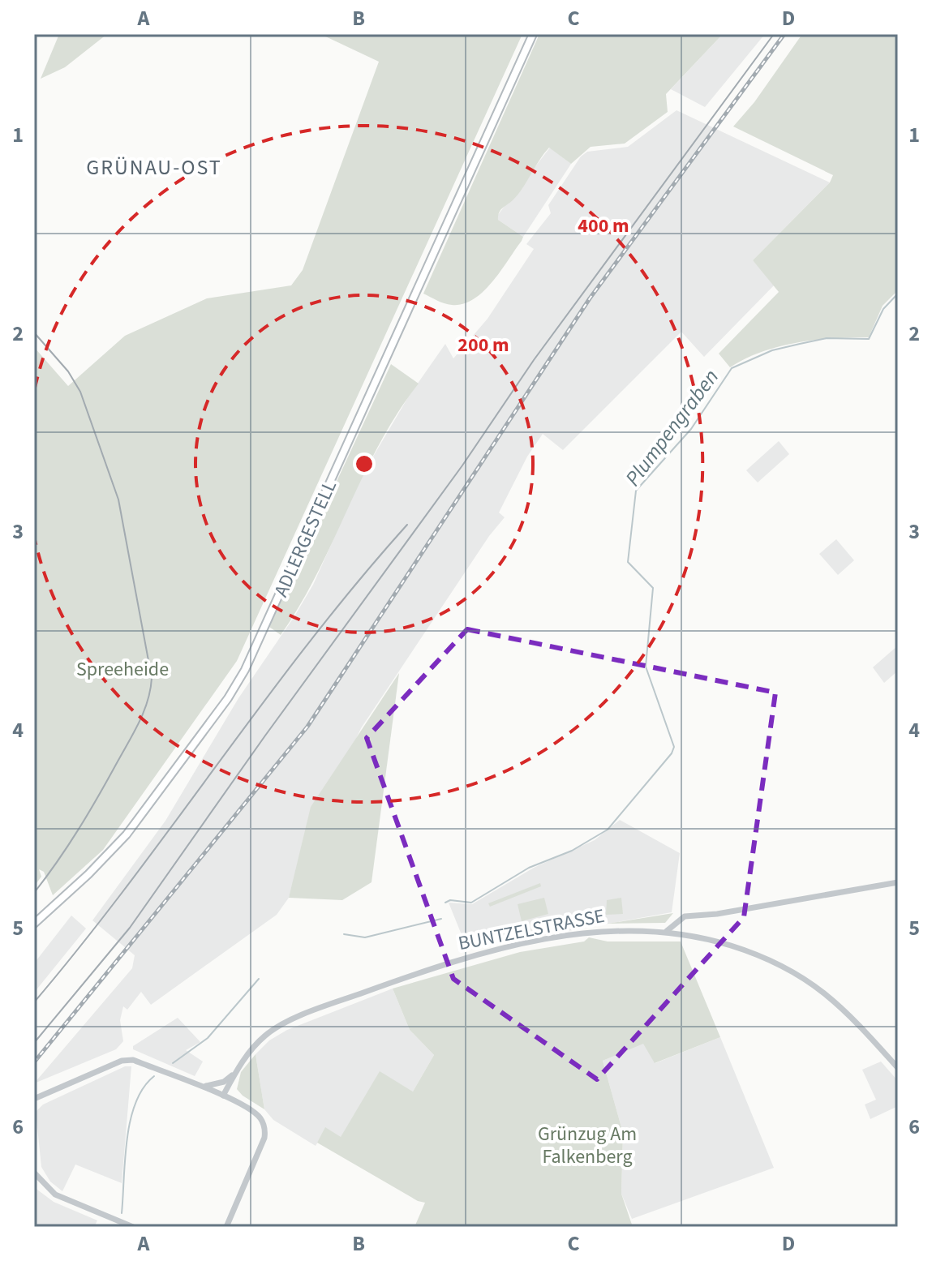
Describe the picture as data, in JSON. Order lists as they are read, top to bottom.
{
  "streets": {
    "main road": ["ADLERGESTELL"],
    "street": ["BUNTZELSTRASSE"]
  },
  "districts": ["GRÜNAU-OST"],
  "water": ["Plumpengraben"],
  "parks": ["Spreeheide", "Grünzug Am Falkenberg"],
  "grid": {
    "columns": [
      "A",
      "B",
      "C",
      "D"
    ],
    "rows": [
      "1",
      "2",
      "3",
      "4",
      "5",
      "6"
    ]
  },
  "rings": ["400 m", "200 m"]
}
